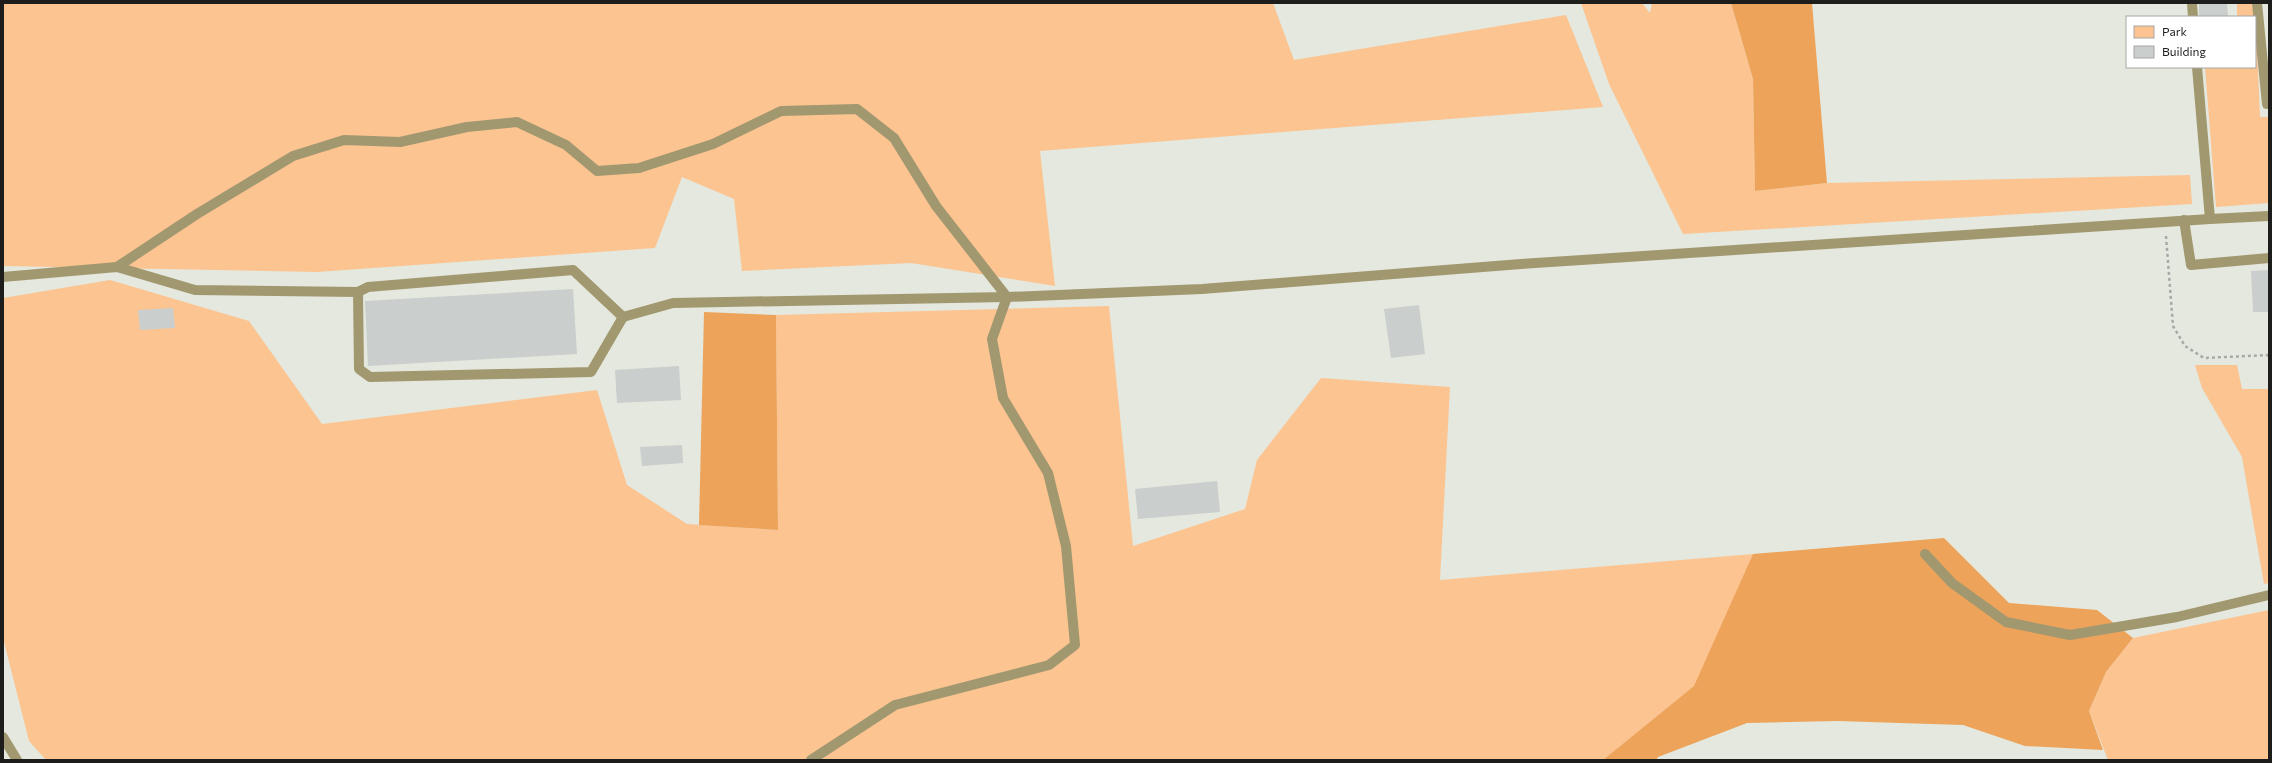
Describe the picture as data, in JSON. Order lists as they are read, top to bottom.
{
  "legend": ["Park", "Building"]
}
